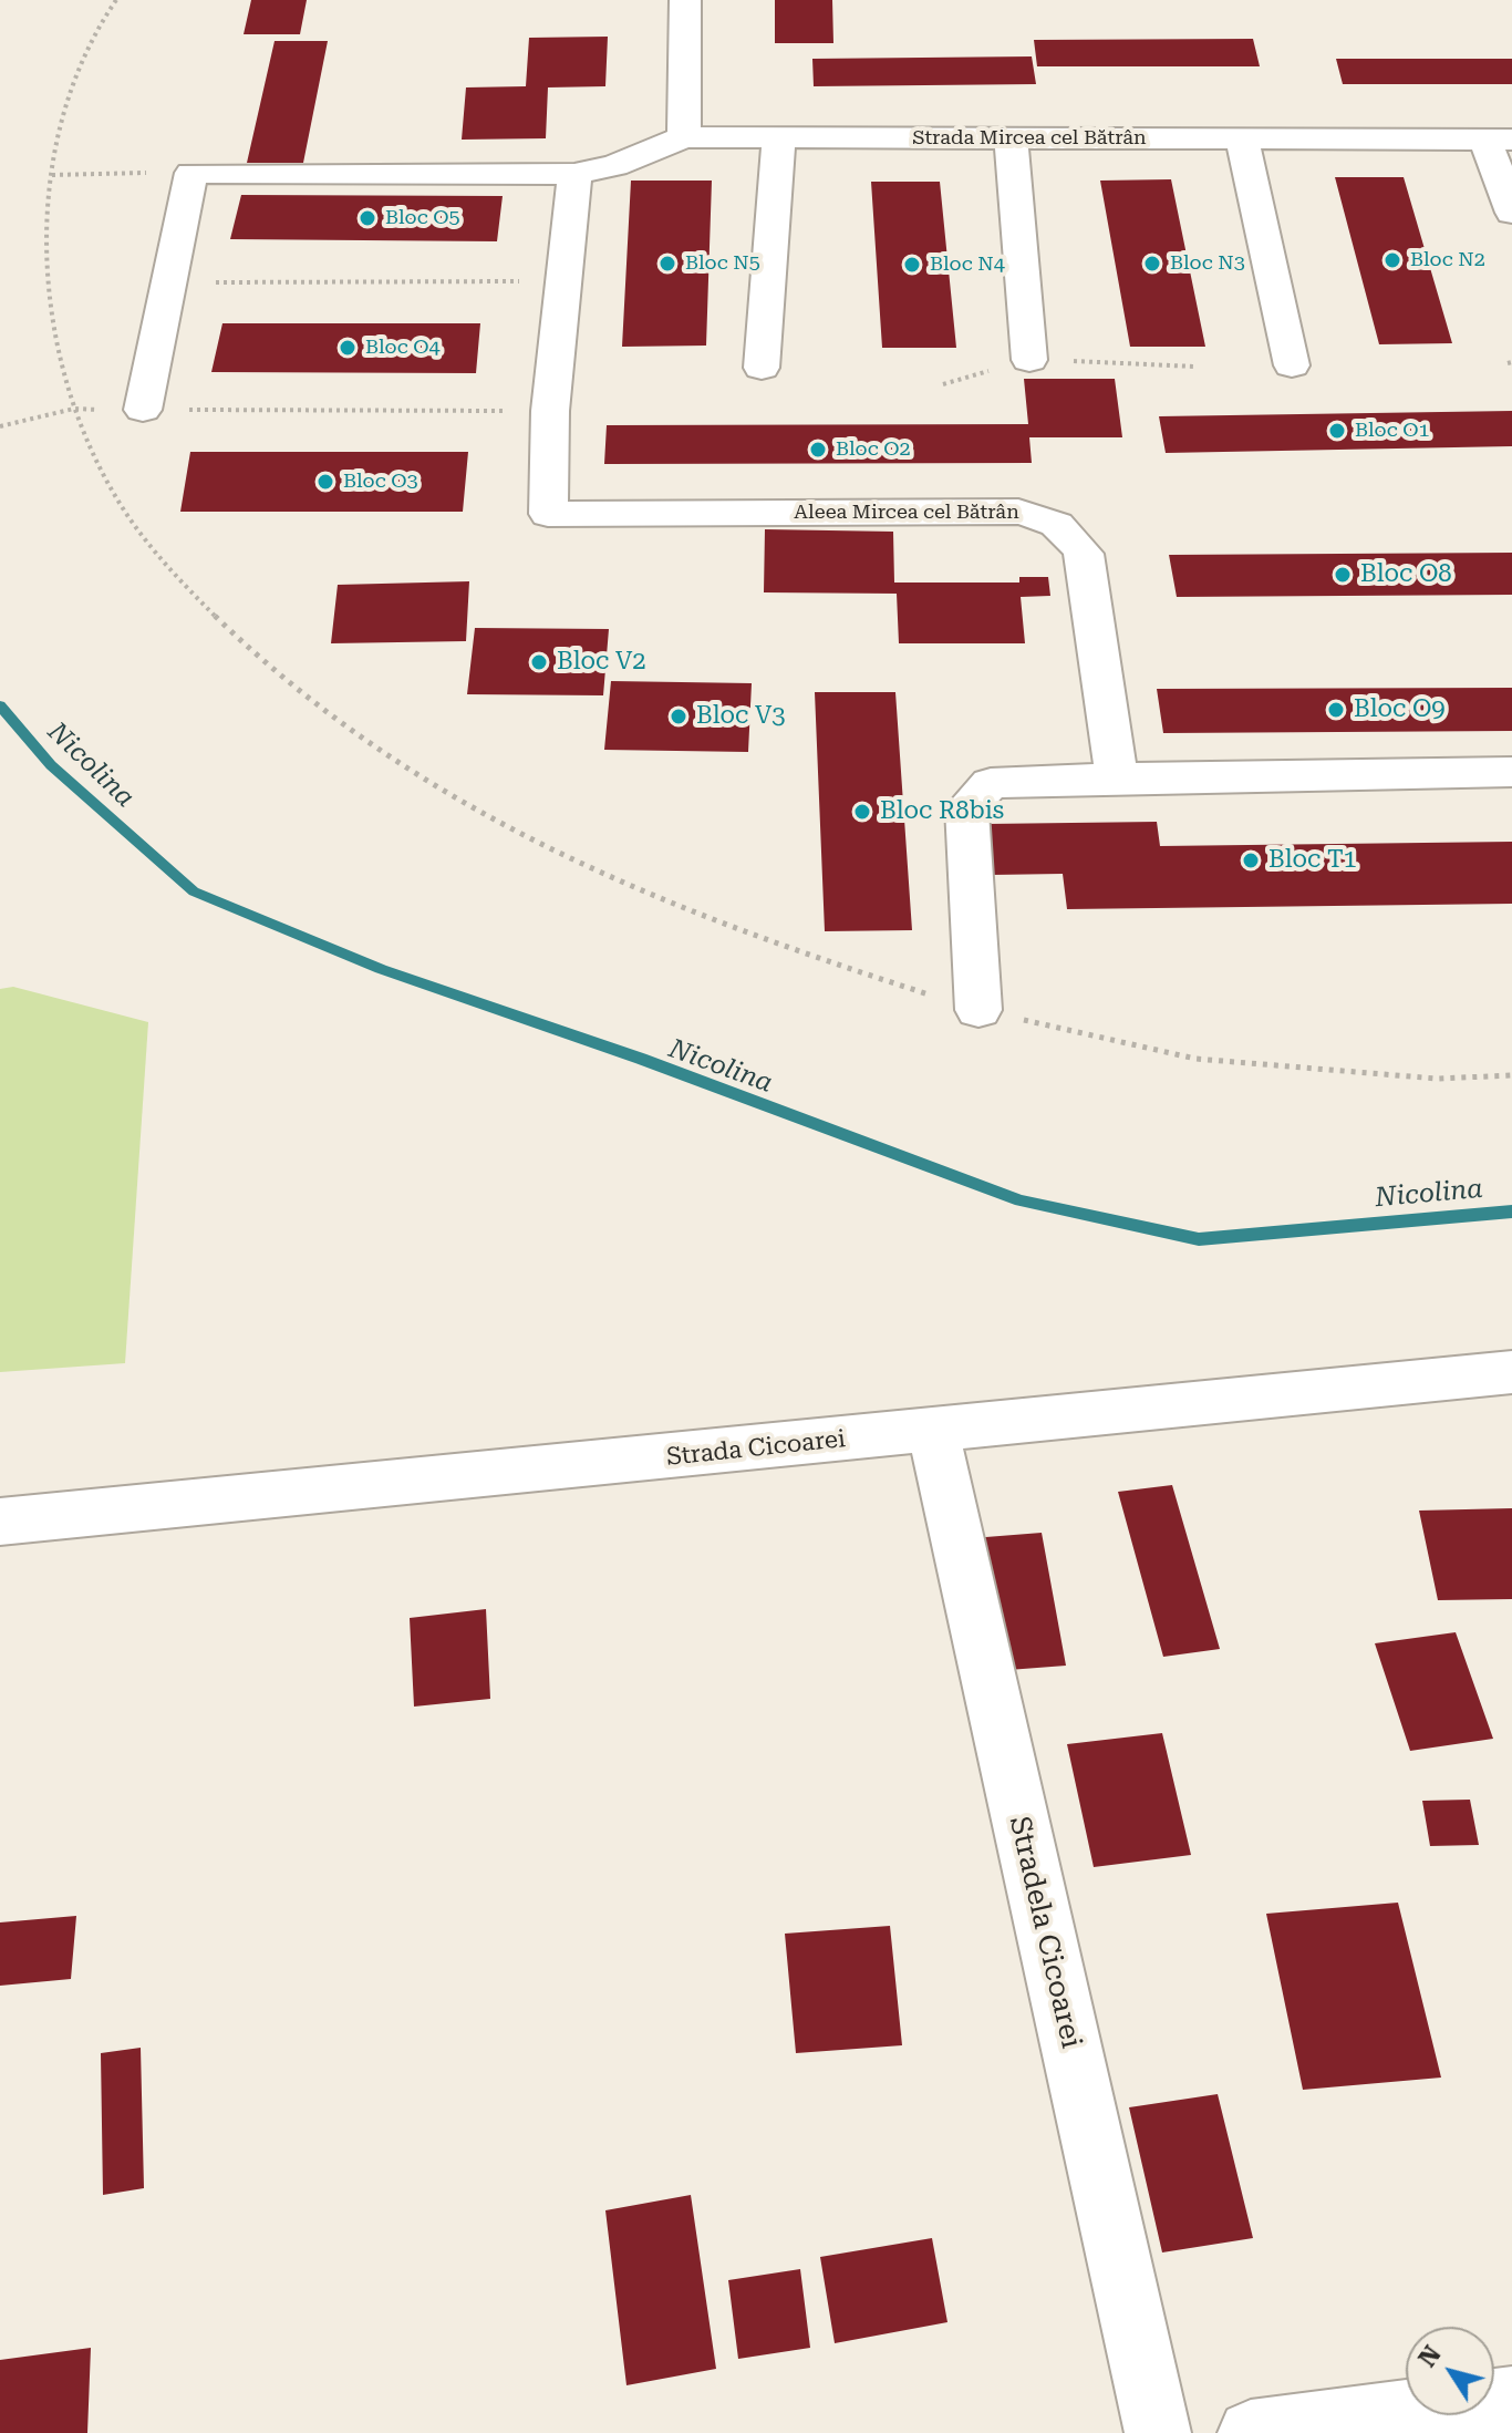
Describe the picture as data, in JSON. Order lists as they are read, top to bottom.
{
  "streets": {
    "street": [
      "Strada Mircea cel Bătrân",
      "Aleea Mircea cel Bătrân",
      "Strada Cicoarei",
      "Stradela Cicoarei"
    ]
  },
  "crossings": [
    ["Strada Cicoarei", "Stradela Cicoarei"]
  ],
  "water": ["Nicolina"],
  "places": [
    "Bloc O5",
    "Bloc N2",
    "Bloc N5",
    "Bloc N3",
    "Bloc N4",
    "Bloc O4",
    "Bloc O1",
    "Bloc O2",
    "Bloc O3",
    "Bloc O8",
    "Bloc V2",
    "Bloc O9",
    "Bloc V3",
    "Bloc R8bis",
    "Bloc T1"
  ],
  "north": "top left"
}
